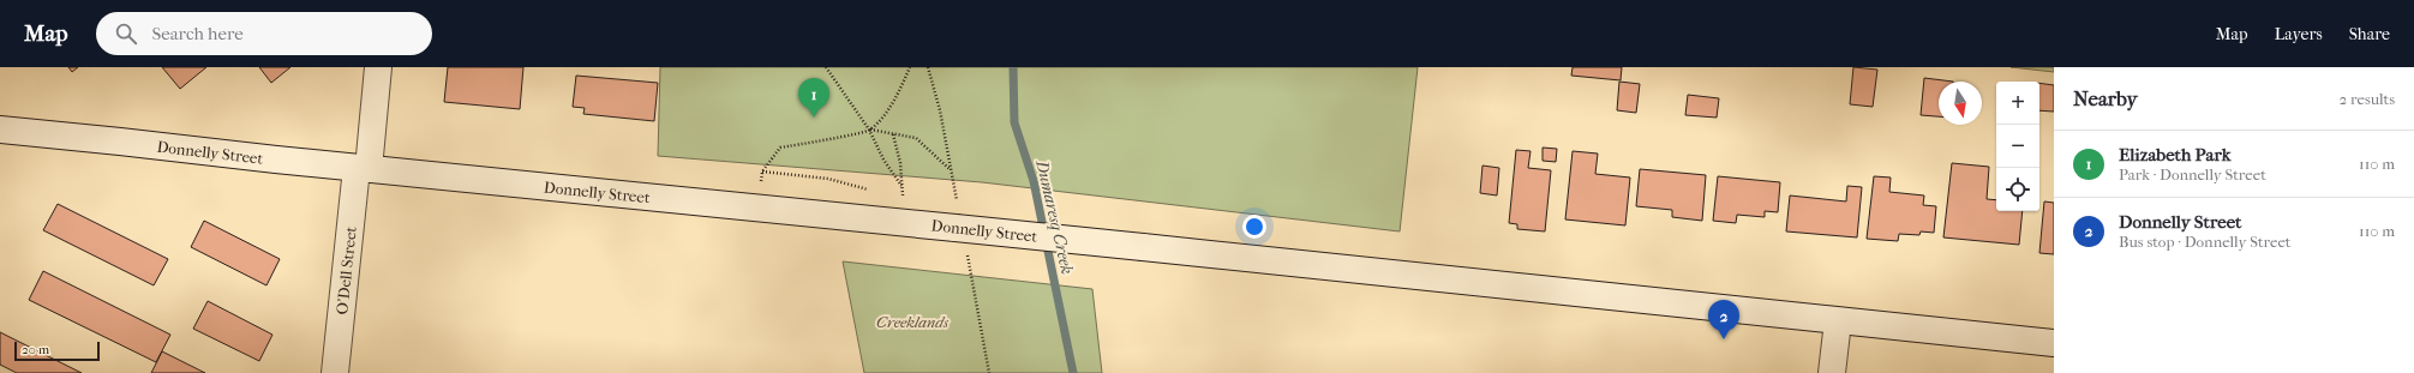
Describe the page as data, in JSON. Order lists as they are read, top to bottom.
{
  "streets": {
    "street": ["Donnelly Street", "O'Dell Street"]
  },
  "crossings": [
    ["Donnelly Street", "O'Dell Street"]
  ],
  "water": ["Dumaresq Creek"],
  "parks": ["Creeklands"],
  "scale_bar": "20 m",
  "north": "bottom",
  "page": {
    "header": "Map",
    "search": "Search here",
    "nav": ["Map", "Layers", "Share"],
    "heading": ["Nearby", "2 results"],
    "pins": ["1", "2"],
    "map_buttons": ["+", "−"],
    "list": [
      {
        "mark": "1",
        "name": "Elizabeth Park",
        "note": "Park · Donnelly Street",
        "value": "110 m"
      },
      {
        "mark": "2",
        "name": "Donnelly Street",
        "note": "Bus stop · Donnelly Street",
        "value": "110 m"
      }
    ],
    "scale": "20 m"
  }
}
